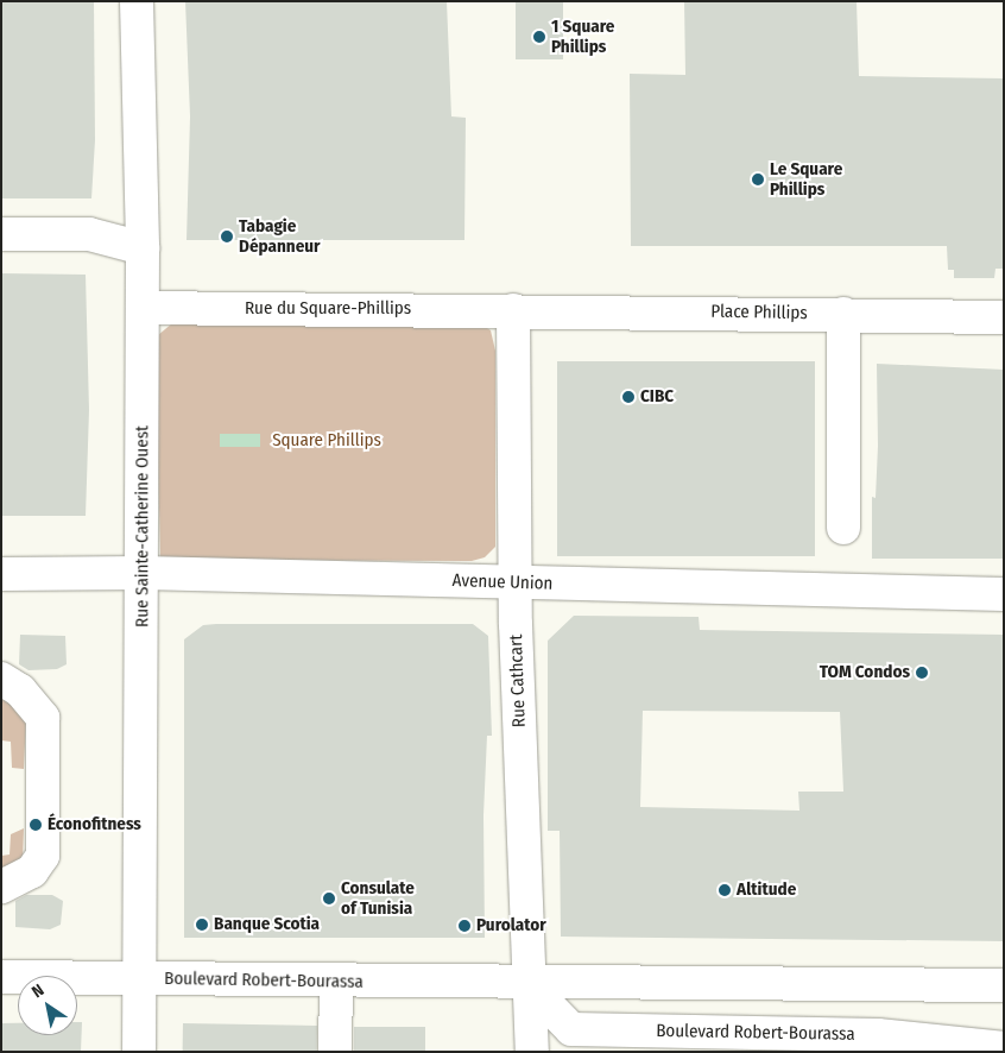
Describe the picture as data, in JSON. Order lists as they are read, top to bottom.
{
  "streets": {
    "street": [
      "Rue du Square-Phillips",
      "Place Phillips",
      "Rue Sainte-Catherine Ouest",
      "Avenue Union",
      "Rue Cathcart",
      "Boulevard Robert-Bourassa"
    ]
  },
  "crossings": [
    ["Rue du Square-Phillips", "Place Phillips"],
    ["Rue du Square-Phillips", "Rue Sainte-Catherine Ouest"],
    ["Rue du Square-Phillips", "Rue Cathcart"],
    ["Place Phillips", "Rue Cathcart"],
    ["Rue Sainte-Catherine Ouest", "Avenue Union"],
    ["Rue Sainte-Catherine Ouest", "Boulevard Robert-Bourassa"],
    ["Avenue Union", "Rue Cathcart"],
    ["Rue Cathcart", "Boulevard Robert-Bourassa"]
  ],
  "parks": ["Square Phillips"],
  "places": [
    "1 Square Phillips",
    "Le Square Phillips",
    "Tabagie Dépanneur",
    "CIBC",
    "TOM Condos",
    "Éconofitness",
    "Altitude",
    "Consulate of Tunisia",
    "Banque Scotia",
    "Purolator"
  ],
  "north": "top left"
}
